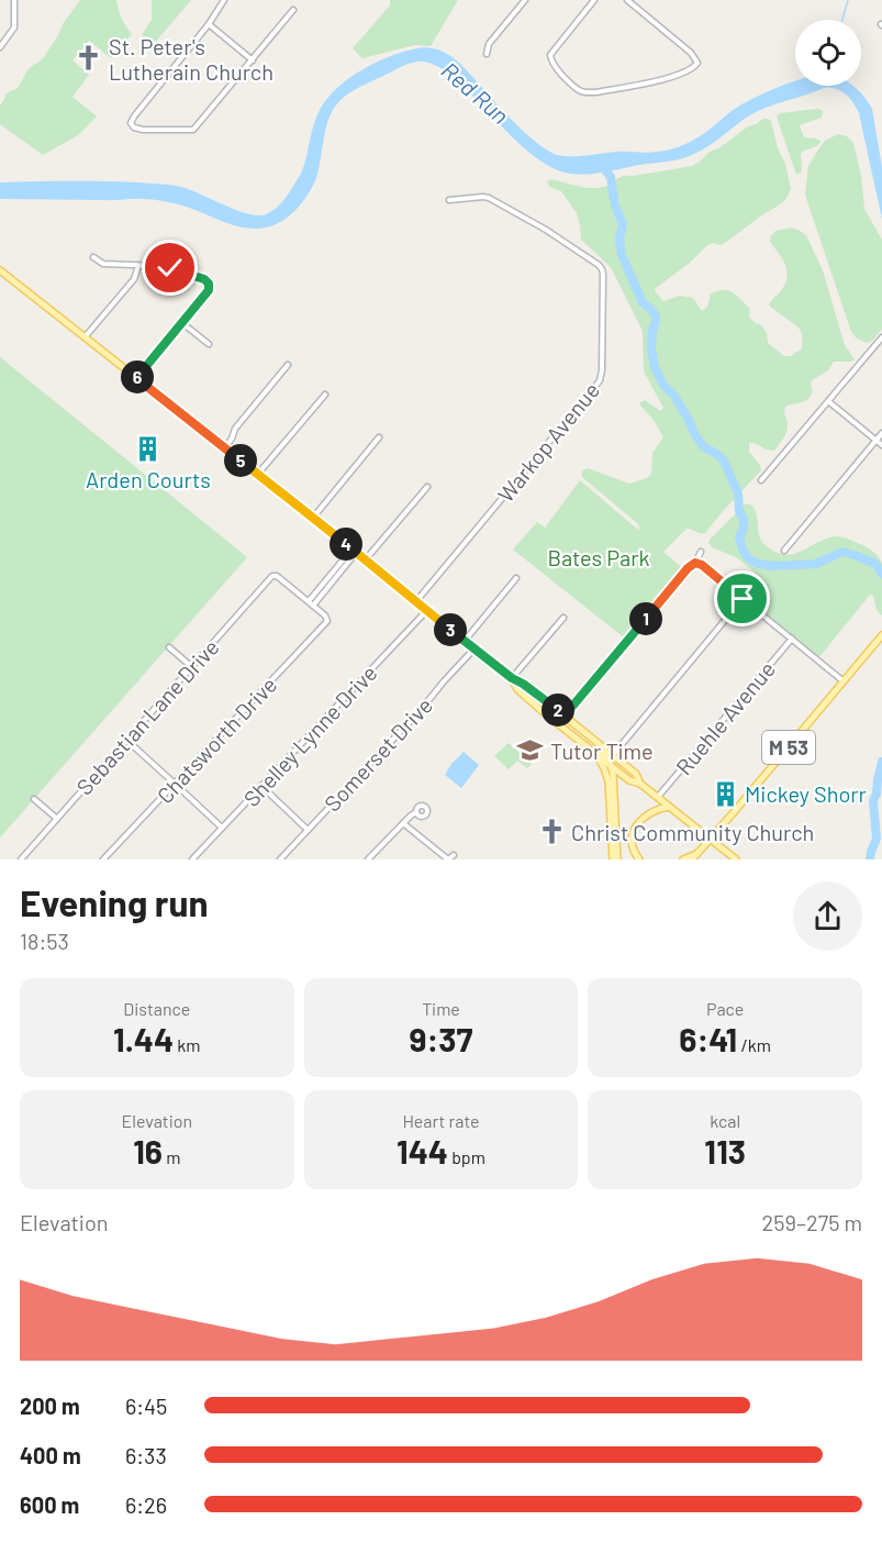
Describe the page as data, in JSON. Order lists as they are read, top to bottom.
{
  "streets": {
    "main road": ["M 53"],
    "street": [
      "Warkop Avenue",
      "Sebastian Lane Drive",
      "Ruehle Avenue",
      "Shelley Lynne Drive",
      "Chatsworth Drive",
      "Somerset Drive"
    ]
  },
  "water": ["Red Run"],
  "parks": ["Bates Park"],
  "places": {
    "church": ["St. Peter's Lutherain Church", "Christ Community Church"],
    "building": ["Arden Courts", "Mickey Shorr"],
    "school or university": ["Tutor Time"]
  },
  "page": {
    "pins": [
      "6",
      "5",
      "4",
      "1",
      "3",
      "2"
    ],
    "heading": ["Evening run", "18:53"],
    "stats": [
      ["Distance", "1.44 km"],
      ["Time", "9:37"],
      ["Pace", "6:41 /km"],
      ["Elevation", "16 m"],
      ["Heart rate", "144 bpm"],
      ["kcal", "113"]
    ],
    "chart": ["Elevation", "259–275 m"],
    "list": [
      {
        "name": "200 m",
        "note": "6:45"
      },
      {
        "name": "400 m",
        "note": "6:33"
      },
      {
        "name": "600 m",
        "note": "6:26"
      }
    ]
  }
}
